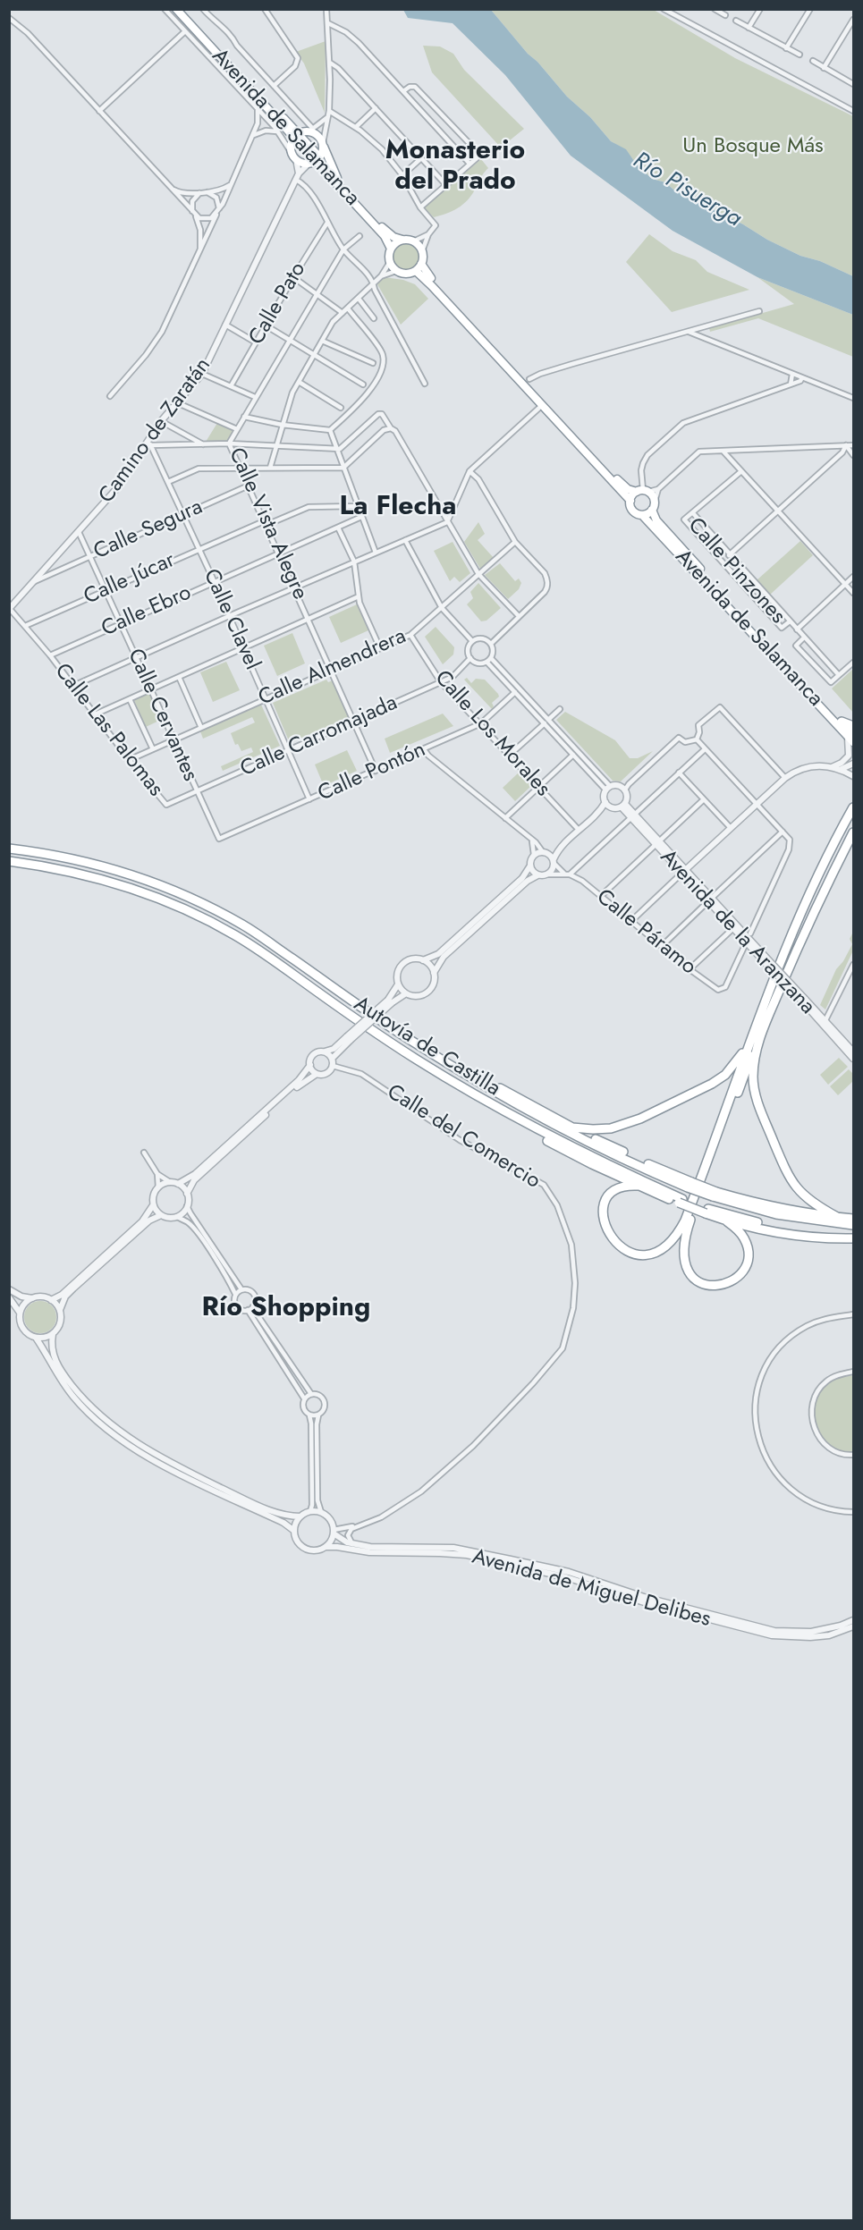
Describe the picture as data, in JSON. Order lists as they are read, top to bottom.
{
  "streets": {
    "highway": ["Avenida de Salamanca", "Autovía de Castilla"],
    "street": [
      "Calle Pato",
      "Camino de Zaratán",
      "Calle Vista Alegre",
      "Calle Segura",
      "Calle Pinzones",
      "Calle Júcar",
      "Calle Ebro",
      "Calle Clavel",
      "Calle Almendrera",
      "Calle Cervantes",
      "Calle Las Palomas",
      "Calle Los Morales",
      "Calle Carromajada",
      "Calle Pontón",
      "Calle Páramo",
      "Avenida de la Aranzana",
      "Calle del Comercio",
      "Avenida de Miguel Delibes"
    ]
  },
  "crossings": [
    ["Avenida de Salamanca", "Camino de Zaratán"],
    ["Camino de Zaratán", "Calle Segura"],
    ["Camino de Zaratán", "Calle Clavel"],
    ["Camino de Zaratán", "Calle Cervantes"],
    ["Camino de Zaratán", "Calle Las Palomas"],
    ["Calle Vista Alegre", "Calle Segura"],
    ["Calle Vista Alegre", "Calle Júcar"],
    ["Calle Vista Alegre", "Calle Ebro"],
    ["Calle Vista Alegre", "Calle Almendrera"],
    ["Calle Vista Alegre", "Calle Carromajada"],
    ["Calle Vista Alegre", "Calle Pontón"],
    ["Calle Segura", "Calle Clavel"],
    ["Calle Segura", "Calle Cervantes"],
    ["Calle Júcar", "Calle Clavel"],
    ["Calle Júcar", "Calle Cervantes"],
    ["Calle Júcar", "Calle Las Palomas"],
    ["Calle Ebro", "Calle Clavel"],
    ["Calle Ebro", "Calle Cervantes"],
    ["Calle Ebro", "Calle Las Palomas"],
    ["Calle Clavel", "Calle Almendrera"],
    ["Calle Clavel", "Calle Carromajada"],
    ["Calle Clavel", "Calle Pontón"],
    ["Calle Almendrera", "Calle Cervantes"],
    ["Calle Almendrera", "Calle Las Palomas"],
    ["Calle Almendrera", "Calle Los Morales"],
    ["Calle Cervantes", "Calle Carromajada"],
    ["Calle Cervantes", "Calle Pontón"],
    ["Calle Las Palomas", "Calle Carromajada"],
    ["Calle Los Morales", "Calle Carromajada"],
    ["Calle Los Morales", "Calle Pontón"],
    ["Calle del Comercio", "Avenida de Miguel Delibes"]
  ],
  "districts": ["Monasterio del Prado", "La Flecha", "Río Shopping"],
  "water": ["Río Pisuerga"],
  "parks": ["Un Bosque Más"]
}
